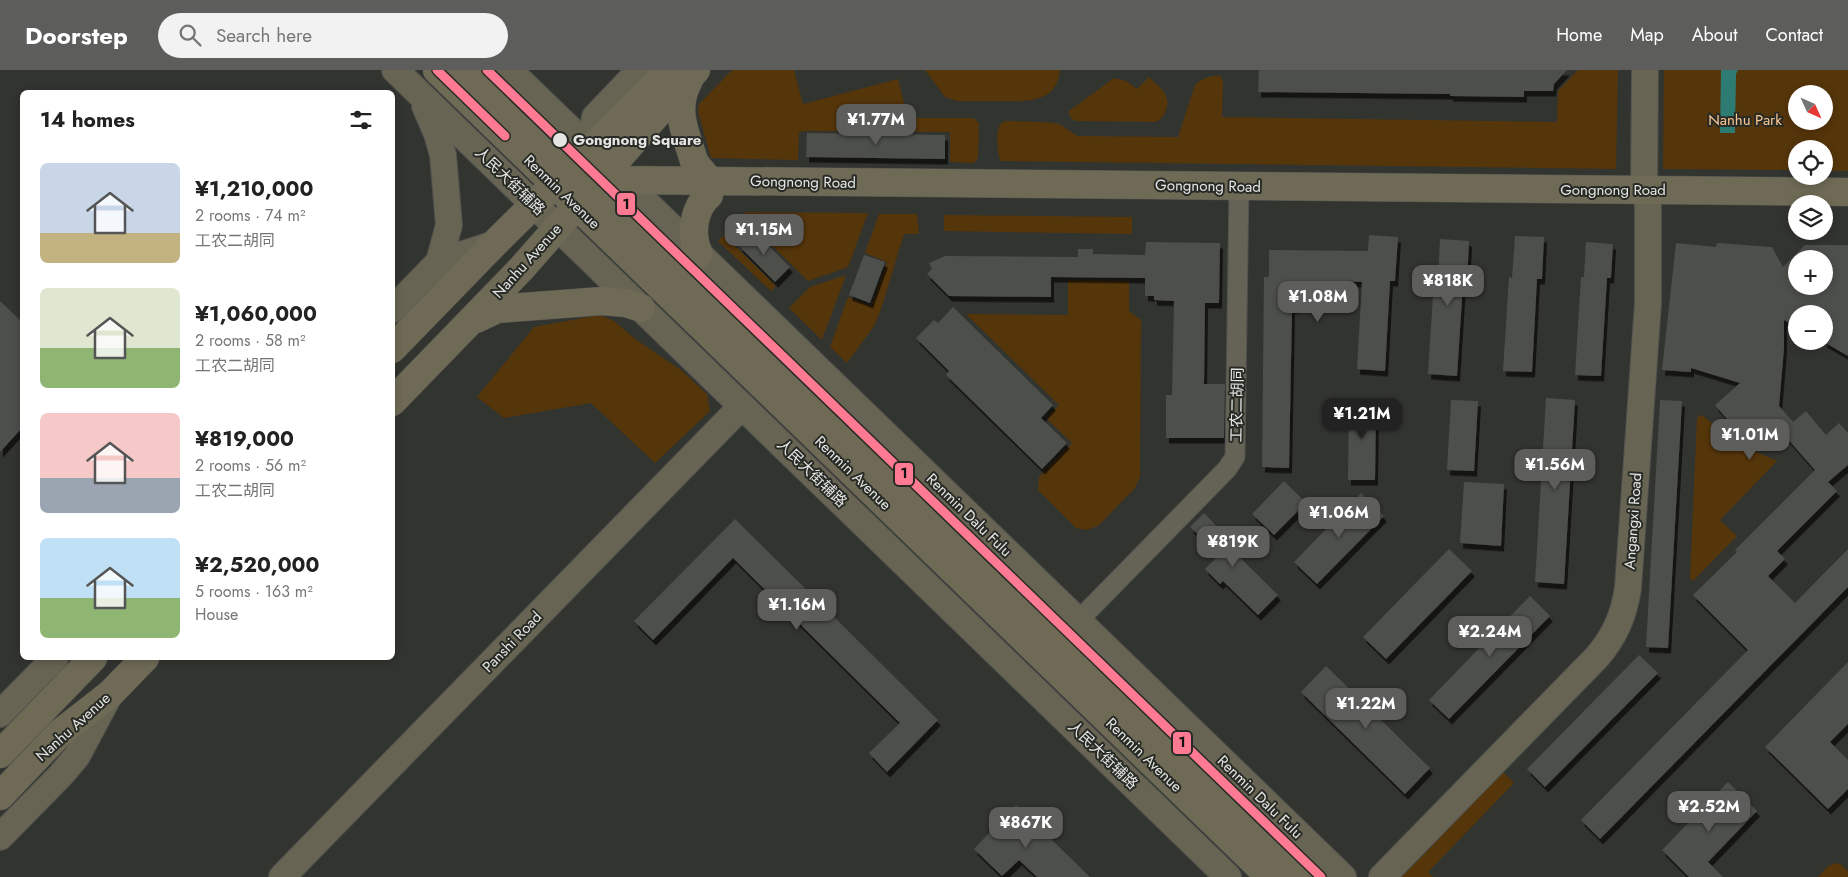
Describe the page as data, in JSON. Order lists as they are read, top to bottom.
{
  "streets": {
    "main road": [
      "人民大街辅路",
      "Gongnong Road",
      "Renmin Avenue",
      "Nanhu Avenue",
      "Renmin Dalu Fulu",
      "Angangxi Road",
      "Panshi Road"
    ],
    "street": ["工农二胡同"]
  },
  "crossings": [
    ["人民大街辅路", "Nanhu Avenue"],
    ["人民大街辅路", "Panshi Road"],
    ["Gongnong Road", "Renmin Avenue"],
    ["Gongnong Road", "Nanhu Avenue"],
    ["Gongnong Road", "工农二胡同"],
    ["Gongnong Road", "Renmin Dalu Fulu"],
    ["Gongnong Road", "Angangxi Road"],
    ["Renmin Avenue", "Nanhu Avenue"],
    ["Renmin Avenue", "Renmin Dalu Fulu"],
    ["Nanhu Avenue", "Renmin Dalu Fulu"],
    ["工农二胡同", "Renmin Dalu Fulu"]
  ],
  "parks": ["Nanhu Park"],
  "places": ["Gongnong Square"],
  "lines": ["transit line 1"],
  "north": "bottom right",
  "page": {
    "header": "Doorstep",
    "search": "Search here",
    "nav": [
      "Home",
      "Map",
      "About",
      "Contact"
    ],
    "map_buttons": ["+", "−"],
    "heading": "14 homes",
    "price": [
      "¥1.77M",
      "¥1.15M",
      "¥818K",
      "¥1.08M",
      "¥1.21M",
      "¥1.01M",
      "¥1.56M",
      "¥1.06M",
      "¥819K",
      "¥1.16M",
      "¥2.24M",
      "¥1.22M",
      "¥2.52M",
      "¥867K"
    ],
    "list": [
      {
        "name": "¥1,210,000",
        "note": "2 rooms · 74 m² · 工农二胡同"
      },
      {
        "name": "¥1,060,000",
        "note": "2 rooms · 58 m² · 工农二胡同"
      },
      {
        "name": "¥819,000",
        "note": "2 rooms · 56 m² · 工农二胡同"
      },
      {
        "name": "¥2,520,000",
        "note": "5 rooms · 163 m² · House"
      }
    ]
  }
}
